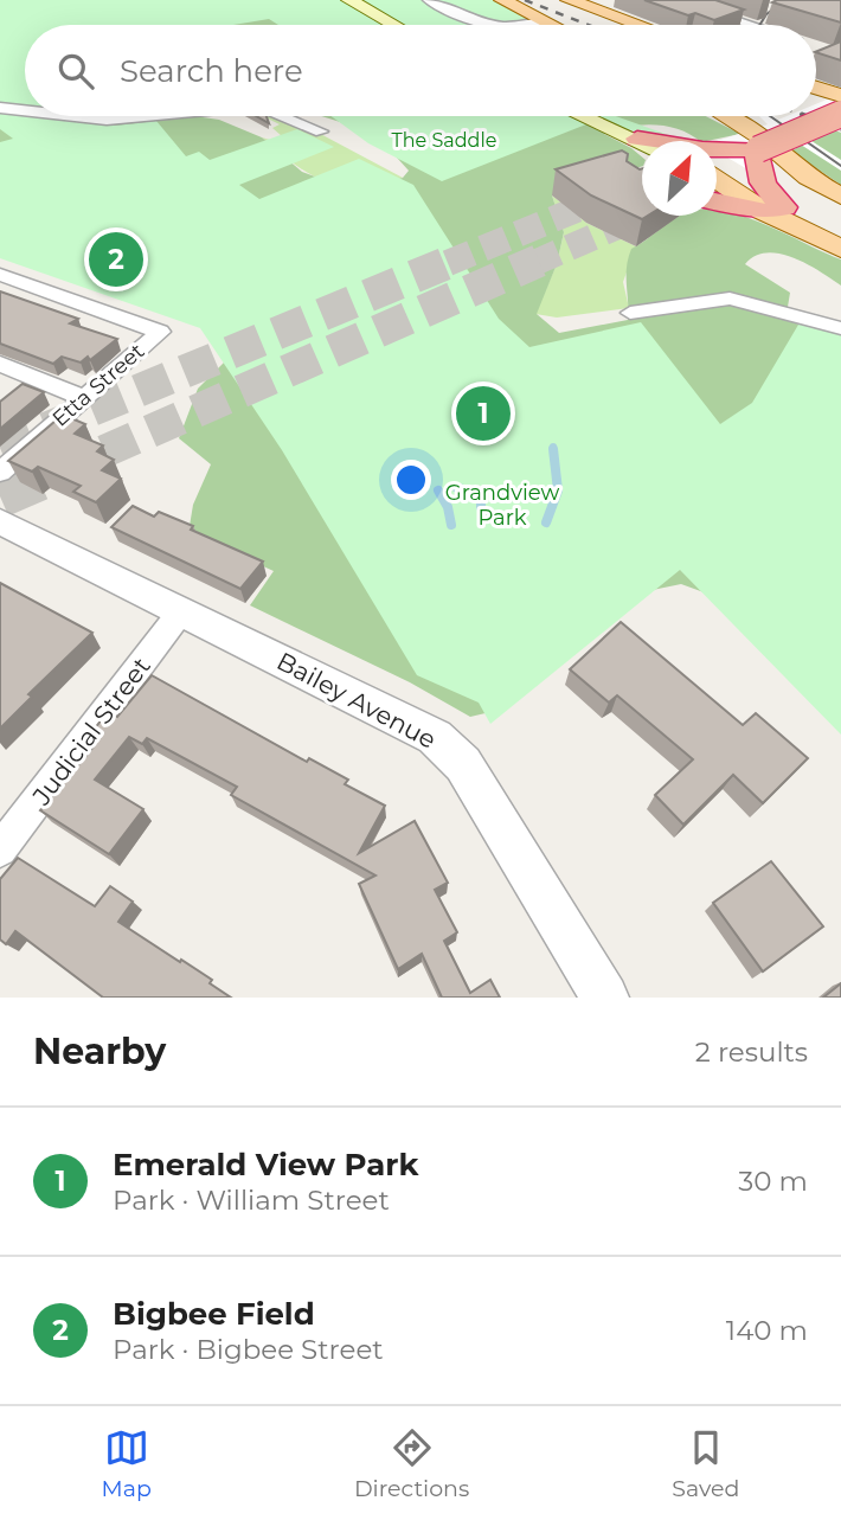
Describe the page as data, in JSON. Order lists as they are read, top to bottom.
{
  "streets": {
    "street": ["Etta Street", "Bailey Avenue", "Judicial Street"]
  },
  "crossings": [
    ["Bailey Avenue", "Judicial Street"]
  ],
  "parks": ["The Saddle", "Grandview Park"],
  "north": "top right",
  "page": {
    "search": "Search here",
    "pins": ["2", "1"],
    "heading": ["Nearby", "2 results"],
    "list": [
      {
        "mark": "1",
        "name": "Emerald View Park",
        "note": "Park · William Street",
        "value": "30 m"
      },
      {
        "mark": "2",
        "name": "Bigbee Field",
        "note": "Park · Bigbee Street",
        "value": "140 m"
      }
    ],
    "nav": ["Map", "Directions", "Saved"]
  }
}
